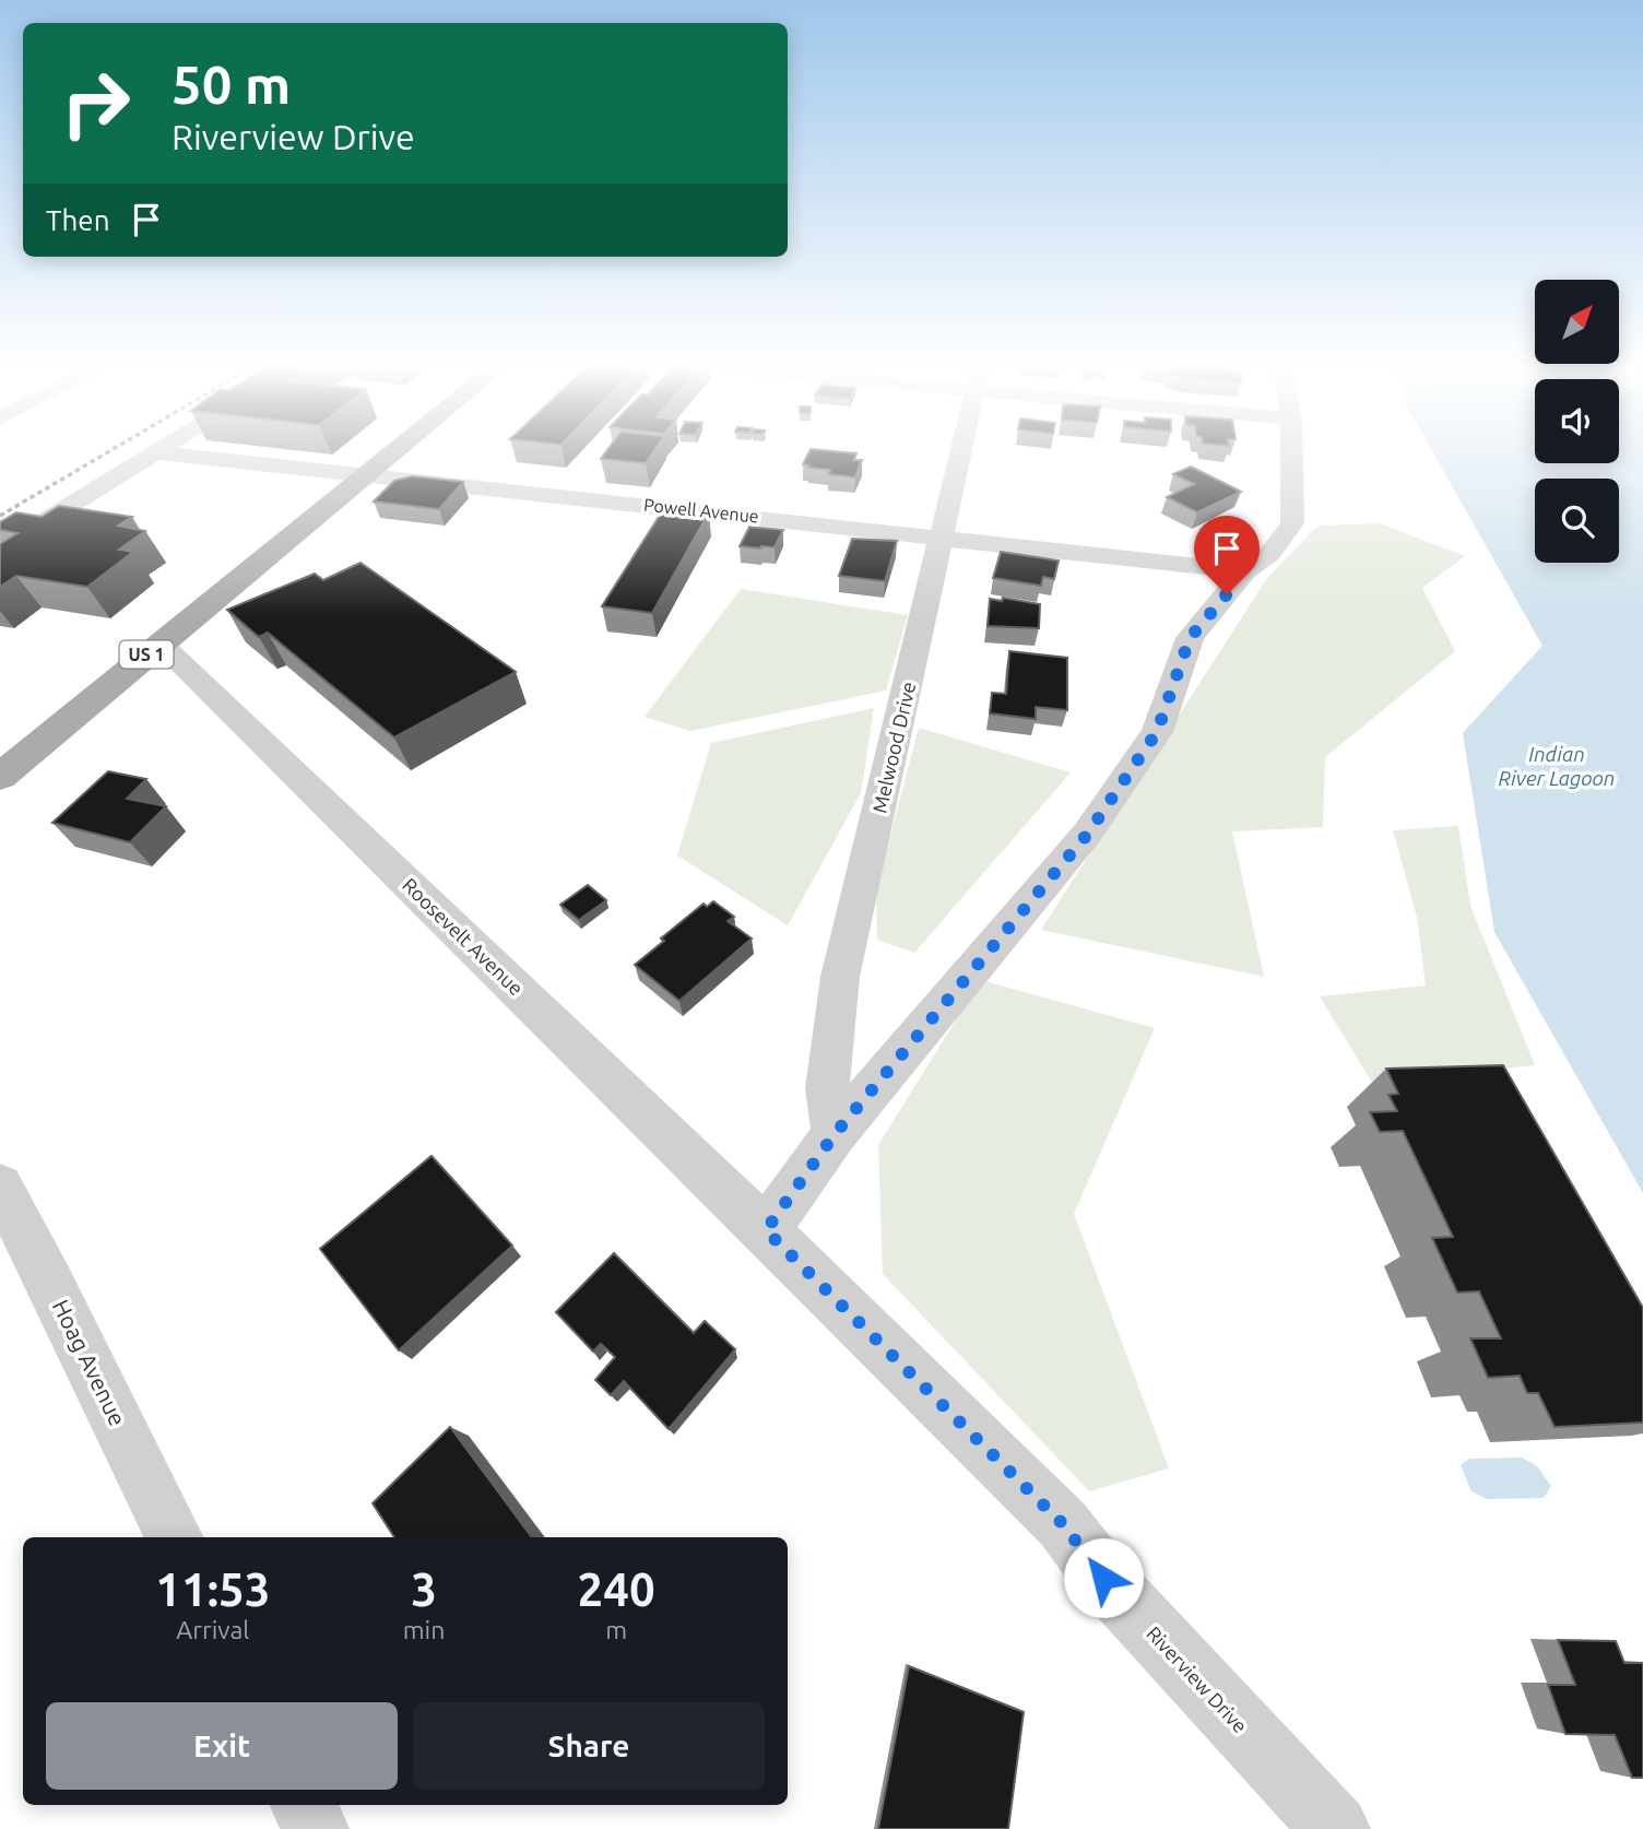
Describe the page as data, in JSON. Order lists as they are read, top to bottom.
{
  "streets": {
    "main road": ["US 1"],
    "street": [
      "Powell Avenue",
      "Melwood Drive",
      "Roosevelt Avenue",
      "Hoag Avenue",
      "Riverview Drive"
    ]
  },
  "crossings": [
    ["Powell Avenue", "US 1"],
    ["Powell Avenue", "Melwood Drive"],
    ["US 1", "Roosevelt Avenue"],
    ["Roosevelt Avenue", "Riverview Drive"]
  ],
  "water": ["Indian River Lagoon"],
  "north": "top right",
  "page": {
    "turn": ["50 m", "Riverview Drive"],
    "then": "Then",
    "eta": [
      "11:53",
      "Arrival",
      "3",
      "min",
      "240",
      "m"
    ],
    "buttons": ["Exit", "Share"]
  }
}
